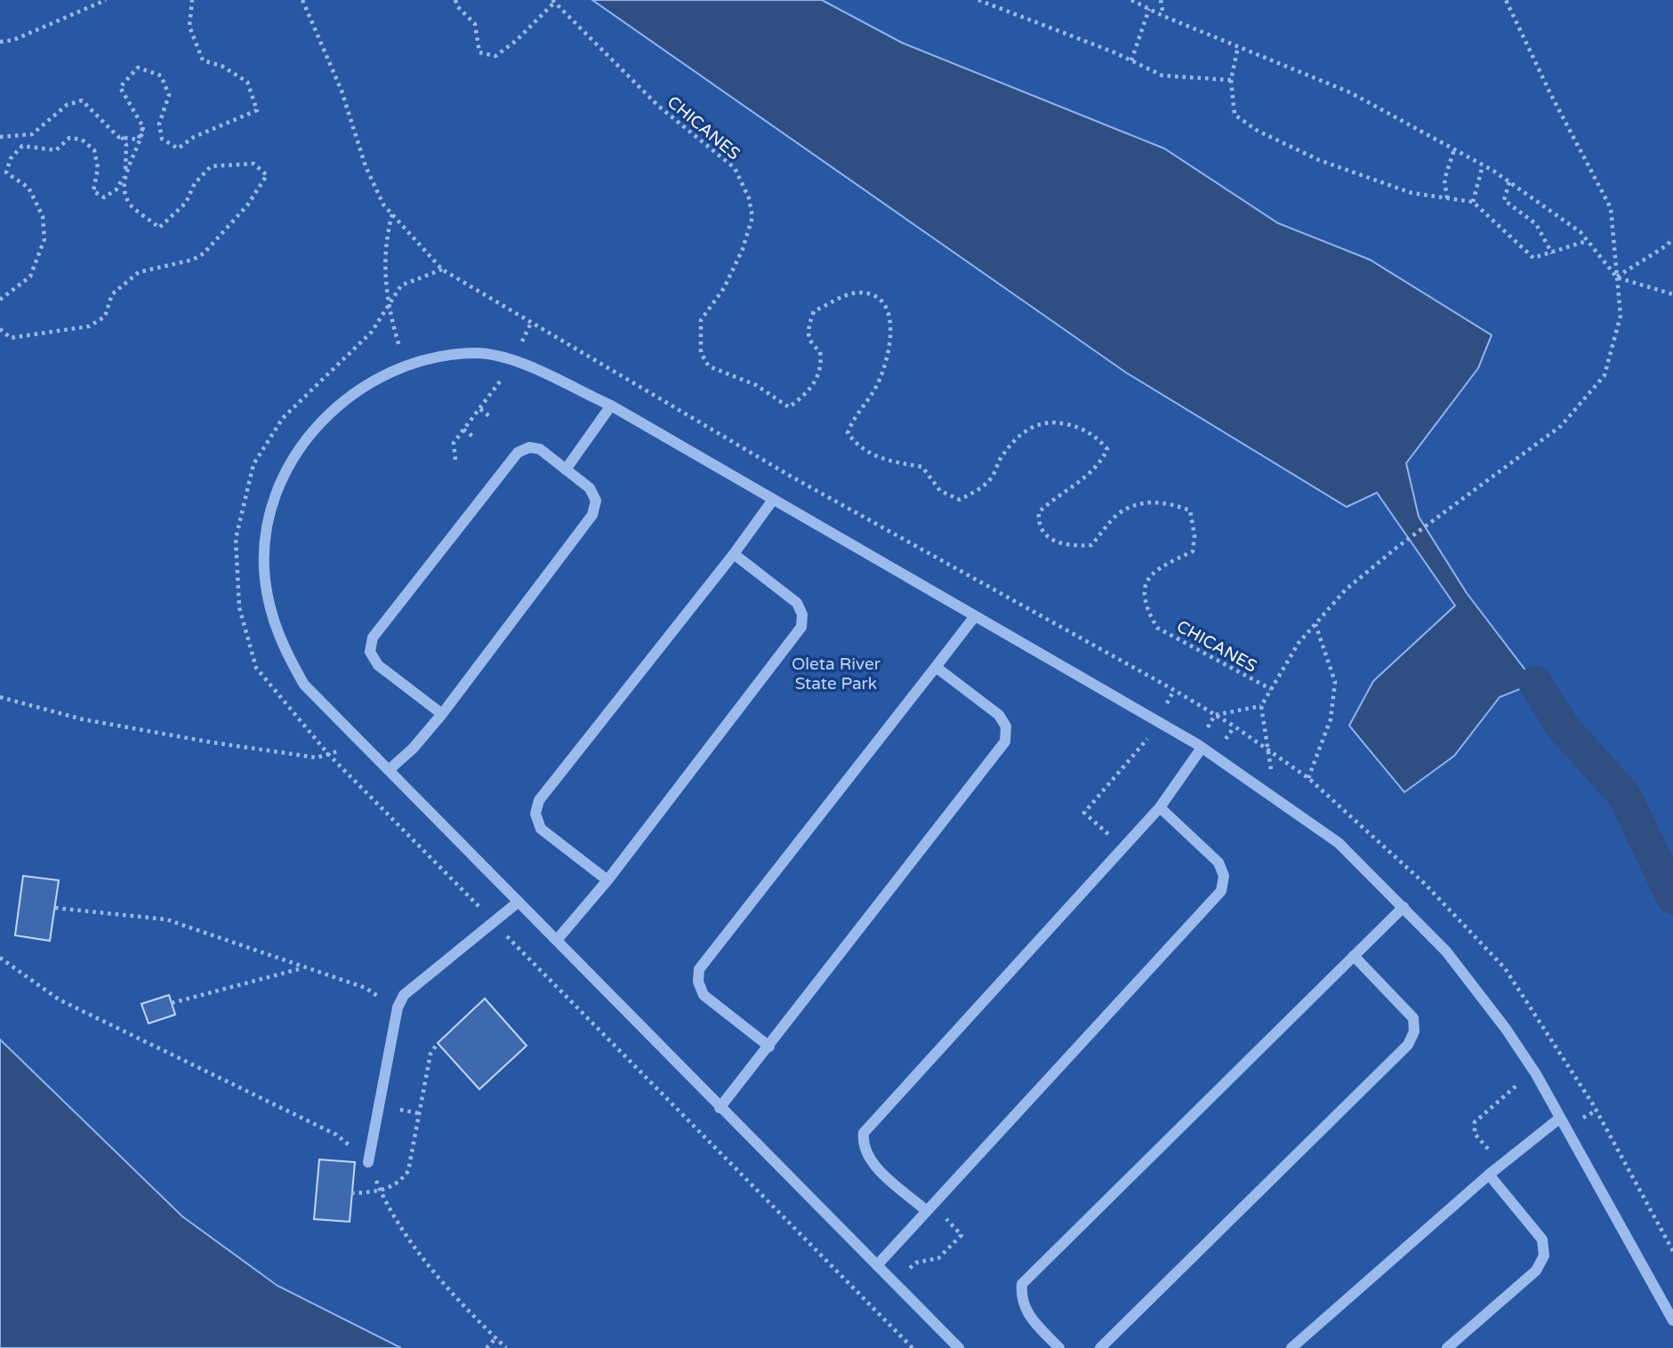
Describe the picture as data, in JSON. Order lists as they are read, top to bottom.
{
  "streets": {
    "path": ["CHICANES"]
  },
  "parks": ["Oleta River State Park"]
}
